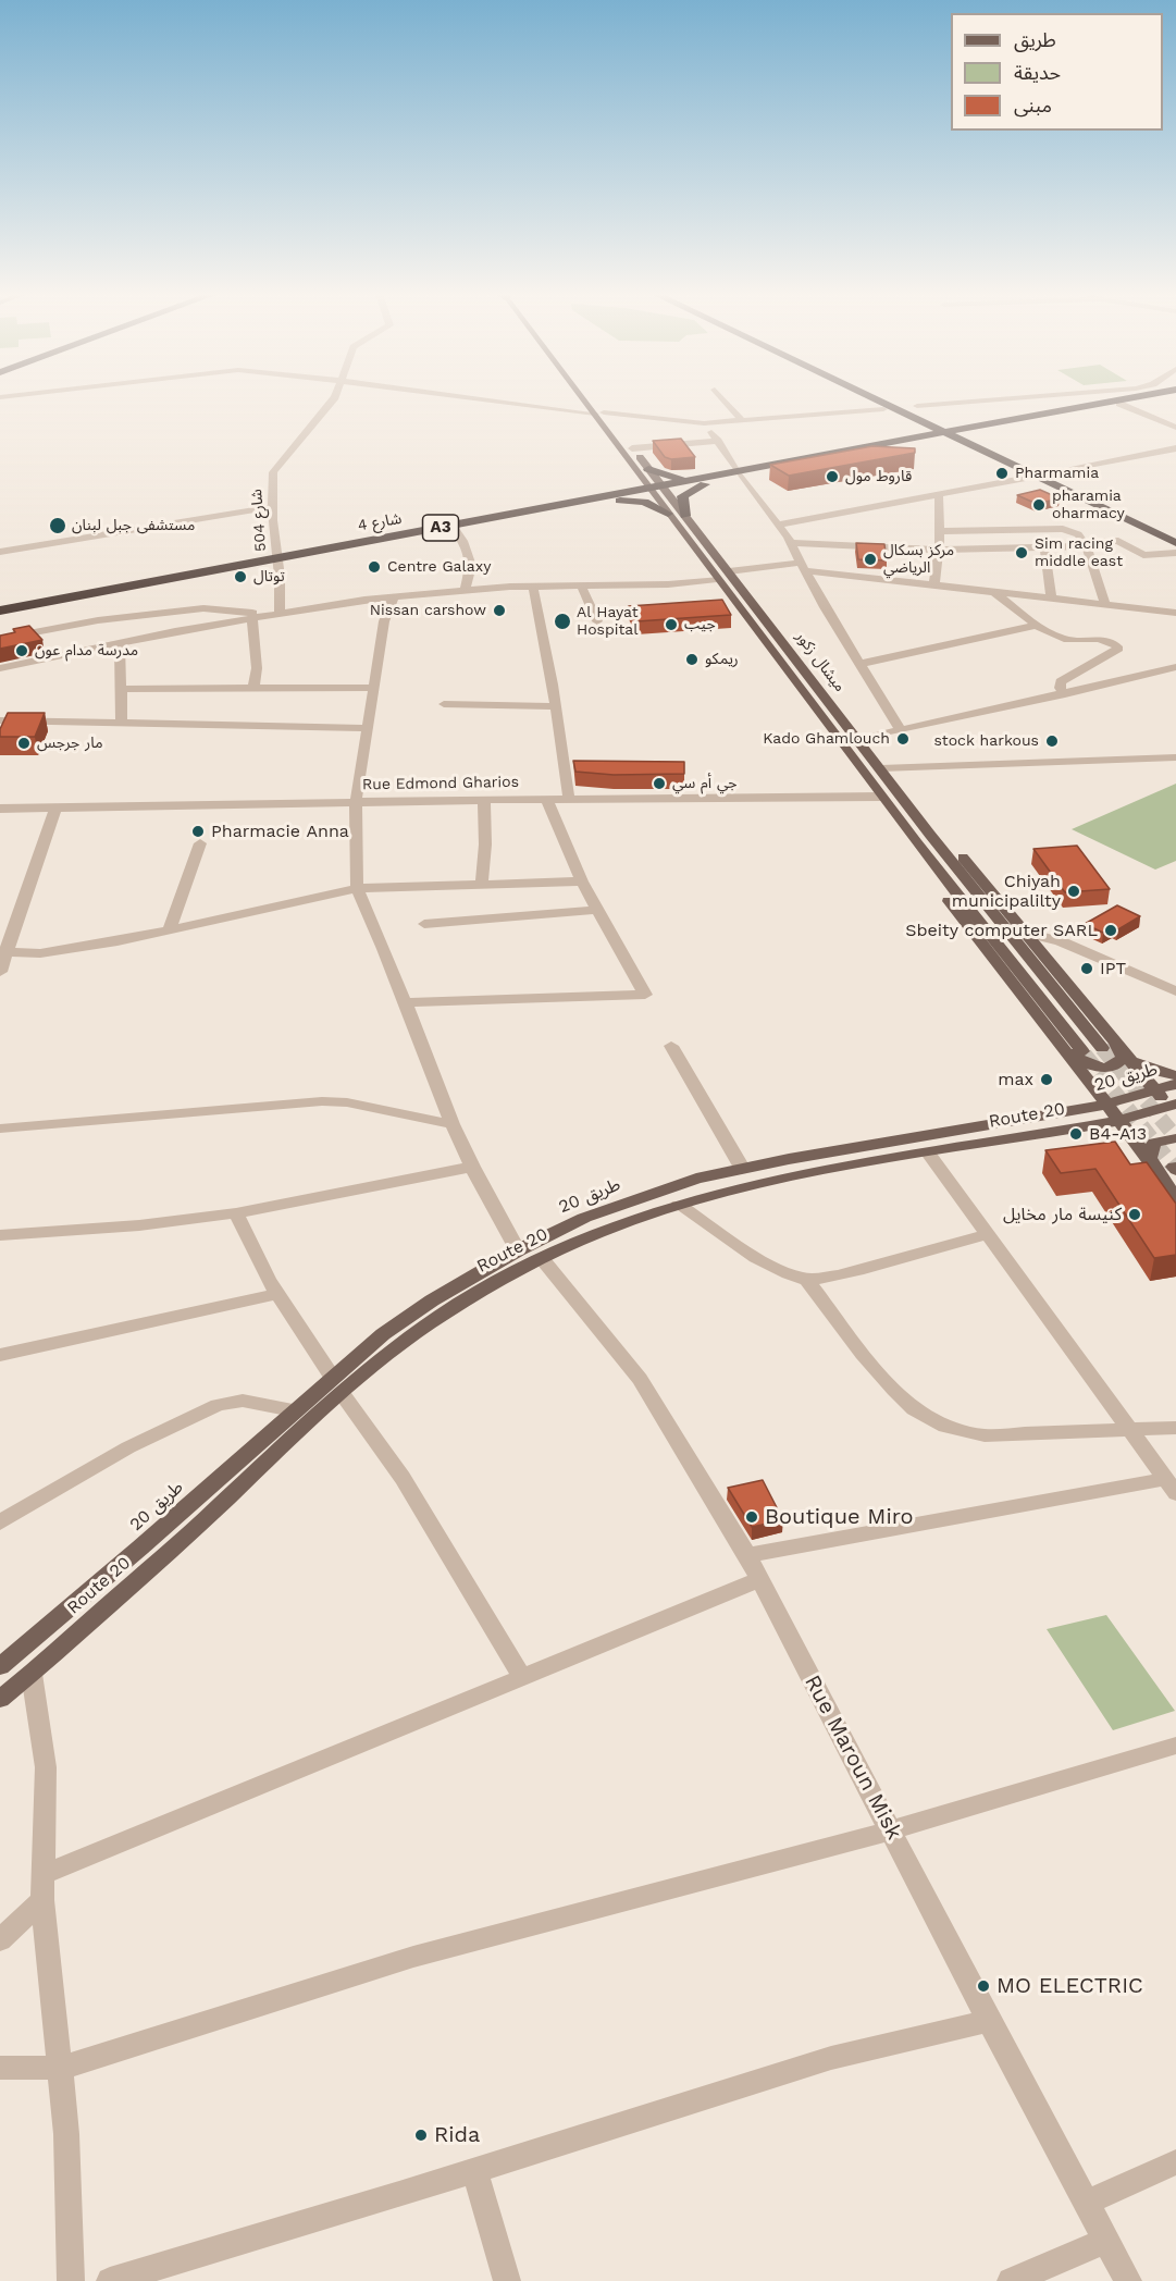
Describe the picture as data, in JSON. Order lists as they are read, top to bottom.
{
  "streets": {
    "highway": ["شارع 4", "A3"],
    "main road": ["ميشال زكور", "طريق 20", "Route 20"],
    "street": ["شارع 504", "Rue Edmond Gharios", "Rue Maroun Misk"]
  },
  "crossings": [
    ["شارع 504", "شارع 4"],
    ["شارع 4", "A3"],
    ["شارع 4", "ميشال زكور"],
    ["ميشال زكور", "Rue Edmond Gharios"],
    ["طريق 20", "Route 20"],
    ["Route 20", "Rue Maroun Misk"]
  ],
  "places": [
    "Pharmamia",
    "قاروط مول",
    "pharamia oharmacy",
    "مستشفى جبل لبنان",
    "Sim racing middle east",
    "مركز بسكال الرياضي",
    "Centre Galaxy",
    "توتال",
    "Nissan carshow",
    "Al Hayat Hospital",
    "جيب",
    "مدرسة مدام عون",
    "ريمكو",
    "Kado Ghamlouch",
    "stock harkous",
    "مار جرجس",
    "جي أم سي",
    "Pharmacie Anna",
    "Chiyah municipalilty",
    "Sbeity computer SARL",
    "IPT",
    "max",
    "B4-A13",
    "كنيسة مار مخايل",
    "Boutique Miro",
    "MO ELECTRIC",
    "Rida"
  ],
  "legend": ["طريق", "حديقة", "مبنى"]
}
